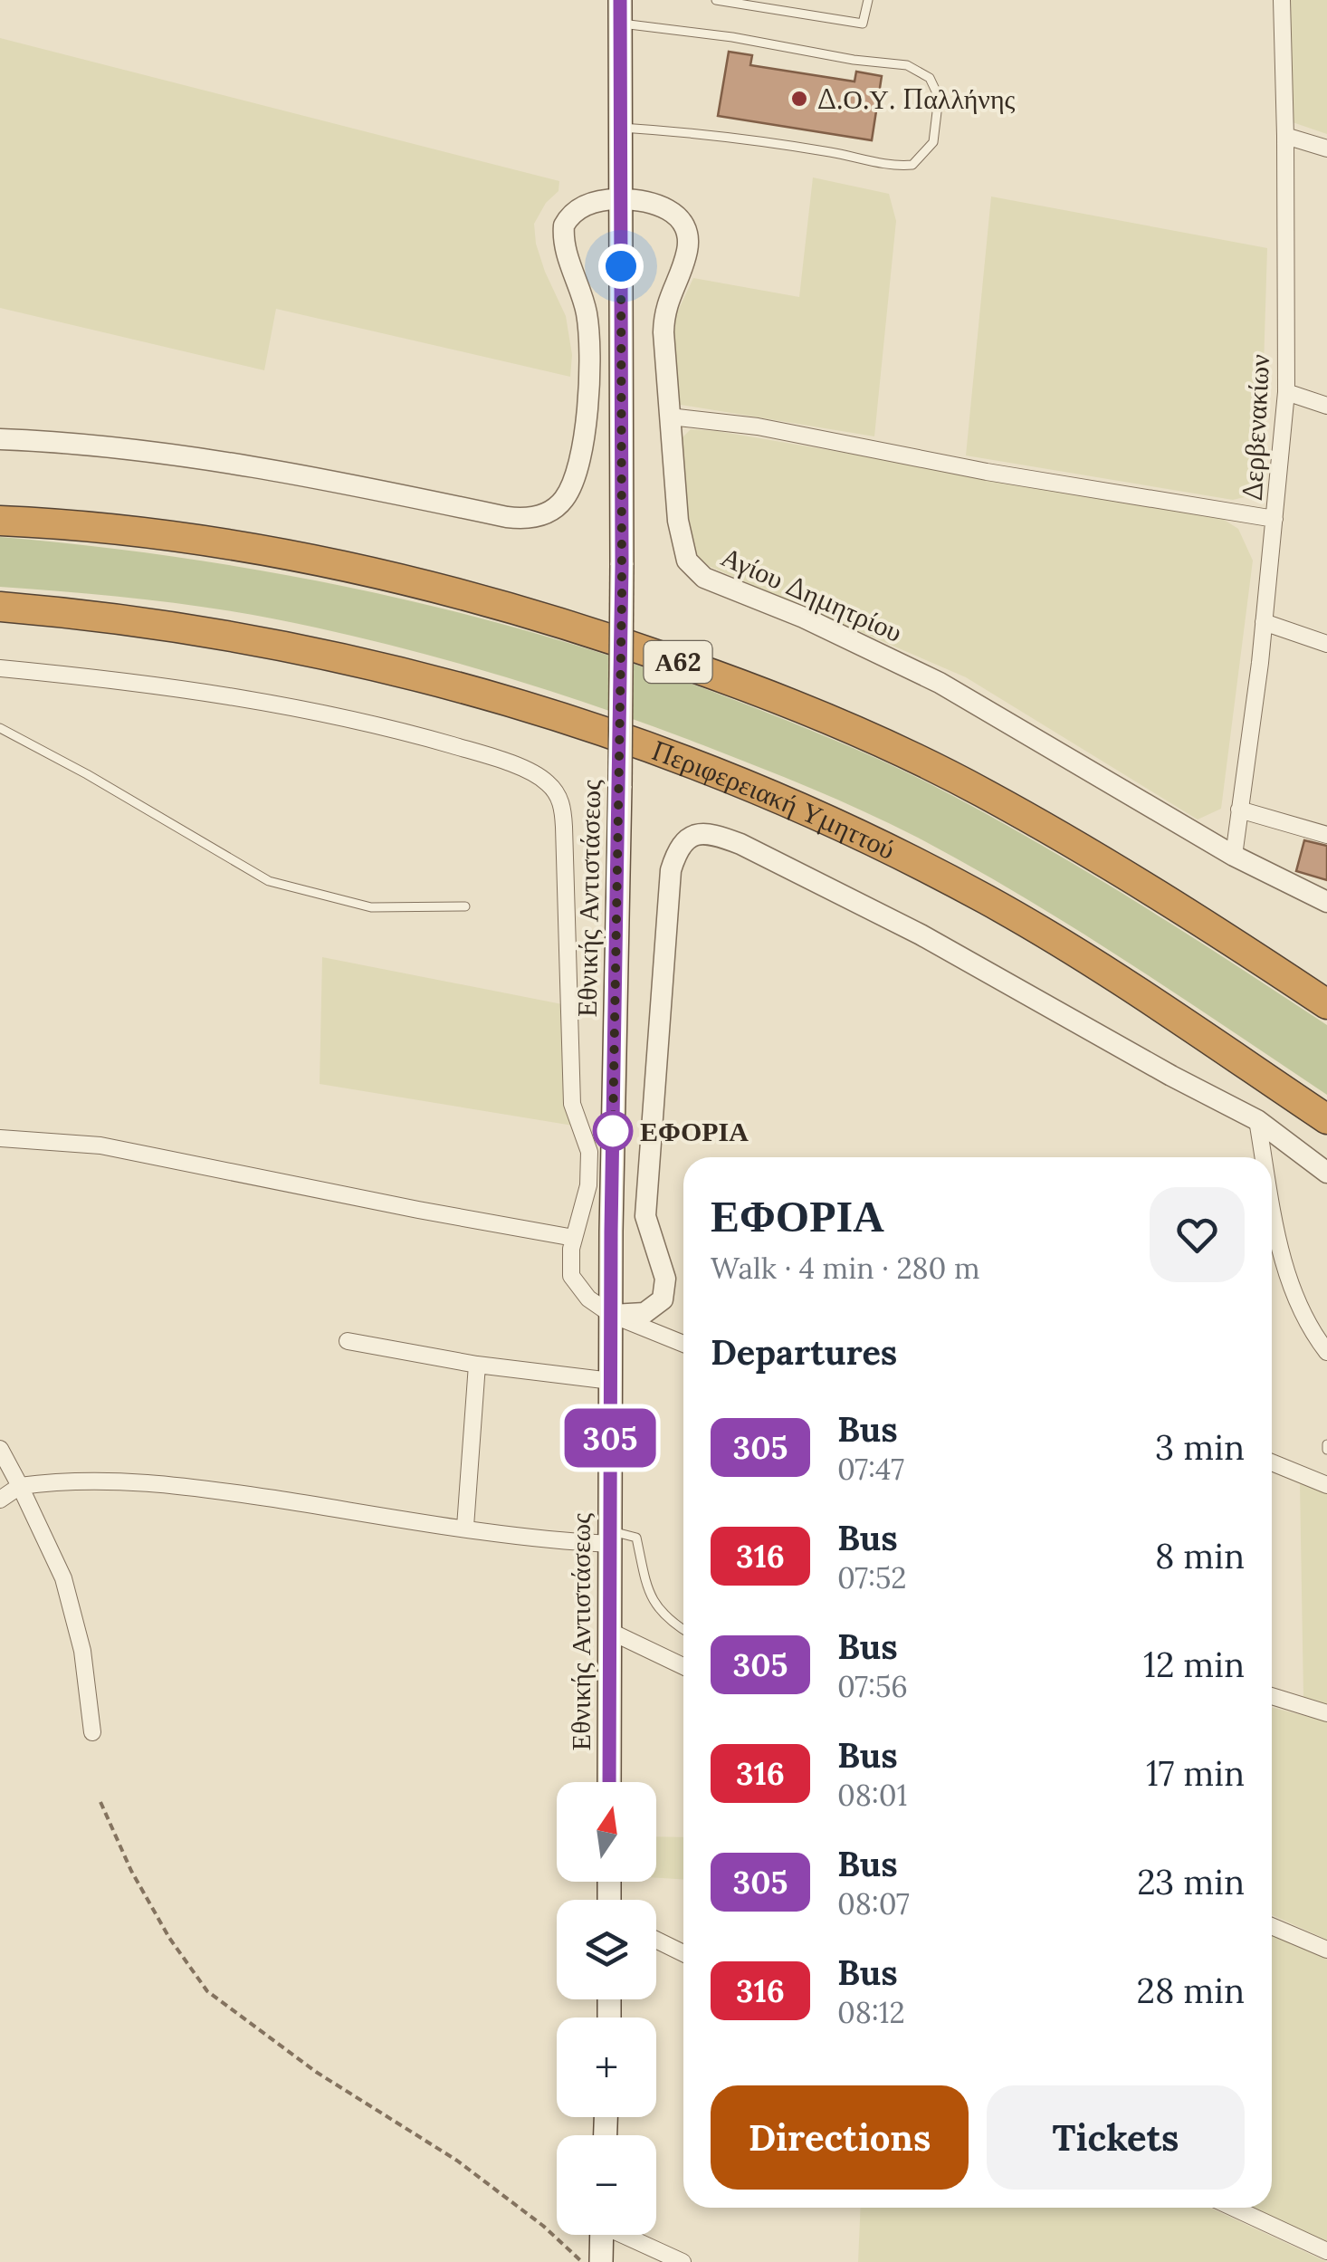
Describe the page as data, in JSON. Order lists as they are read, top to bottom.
{
  "streets": {
    "highway": ["Α62", "Περιφερειακή Υμηττού"],
    "main road": ["Εθνικής Αντιστάσεως"],
    "street": ["Δερβενακίων", "Αγίου Δημητρίου"]
  },
  "crossings": [
    ["Δερβενακίων", "Αγίου Δημητρίου"],
    ["Αγίου Δημητρίου", "Εθνικής Αντιστάσεως"]
  ],
  "places": ["Δ.Ο.Υ. Παλλήνης", "ΕΦΟΡΙΑ"],
  "lines": ["bus line 305"],
  "north": "top",
  "page": {
    "on_map": "305",
    "heading": [
      ["ΕΦΟΡΙΑ", "Walk · 4 min · 280 m"],
      "Departures"
    ],
    "list": [
      {
        "mark": "305",
        "name": "Bus",
        "note": "07:47",
        "value": "3 min"
      },
      {
        "mark": "316",
        "name": "Bus",
        "note": "07:52",
        "value": "8 min"
      },
      {
        "mark": "305",
        "name": "Bus",
        "note": "07:56",
        "value": "12 min"
      },
      {
        "mark": "316",
        "name": "Bus",
        "note": "08:01",
        "value": "17 min"
      },
      {
        "mark": "305",
        "name": "Bus",
        "note": "08:07",
        "value": "23 min"
      },
      {
        "mark": "316",
        "name": "Bus",
        "note": "08:12",
        "value": "28 min"
      }
    ],
    "map_buttons": ["+", "−"],
    "buttons": ["Directions", "Tickets"]
  }
}
